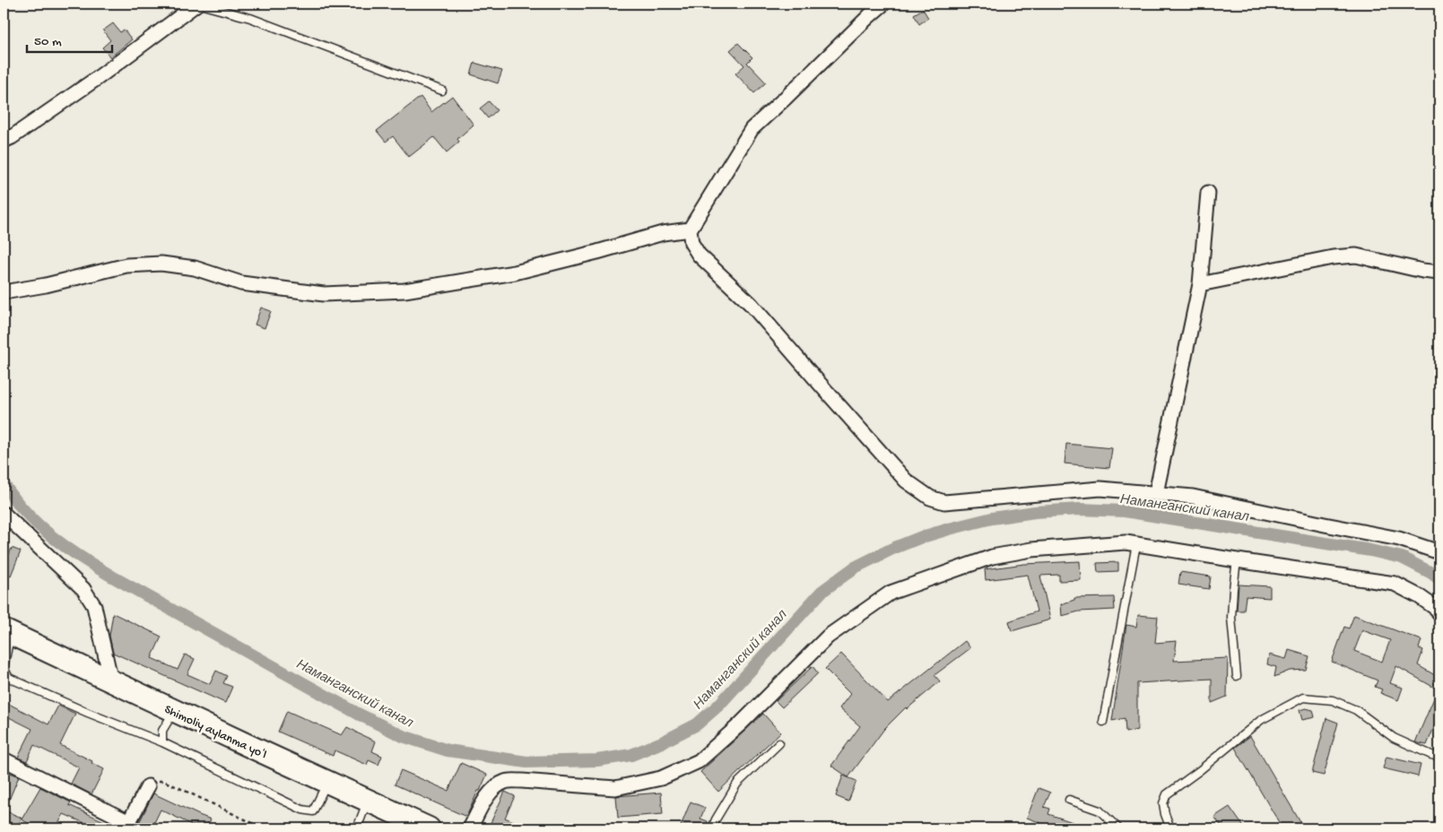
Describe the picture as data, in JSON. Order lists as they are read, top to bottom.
{
  "streets": {
    "main road": ["Shimoliy aylanma yoʻl"]
  },
  "water": ["Наманганский канал"],
  "scale_bar": "50 m"
}
